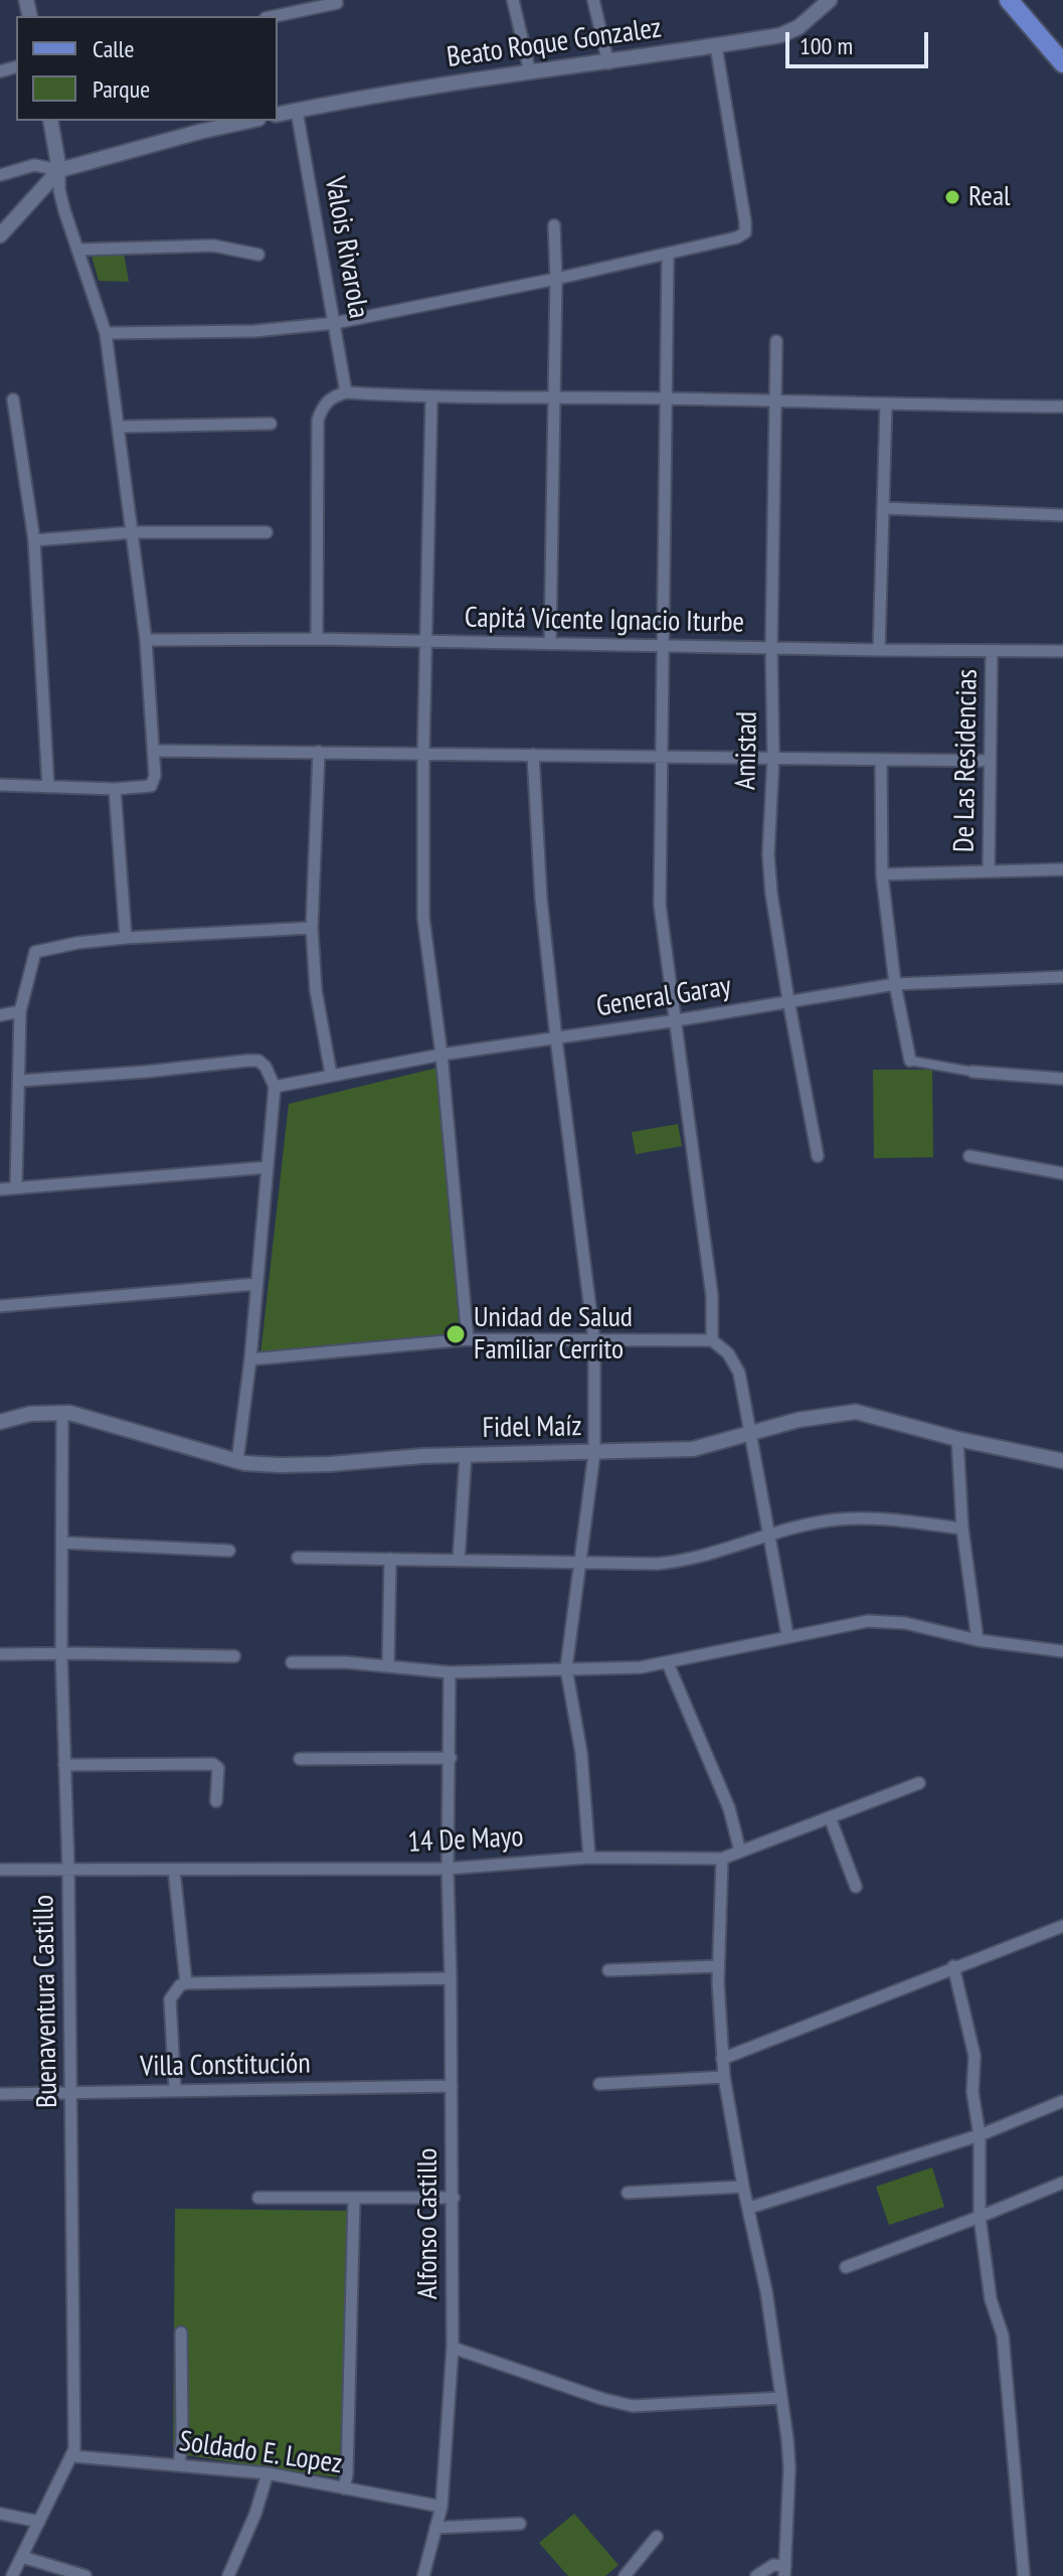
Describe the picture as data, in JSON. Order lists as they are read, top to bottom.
{
  "streets": {
    "street": [
      "Beato Roque Gonzalez",
      "Valois Rivarola",
      "Capitá Vicente Ignacio Iturbe",
      "Amistad",
      "De Las Residencias",
      "General Garay",
      "Fidel Maíz",
      "14 De Mayo",
      "Buenaventura Castillo",
      "Villa Constitución",
      "Alfonso Castillo",
      "Soldado E. Lopez"
    ]
  },
  "crossings": [
    ["Beato Roque Gonzalez", "Valois Rivarola"],
    ["Capitá Vicente Ignacio Iturbe", "Amistad"],
    ["Capitá Vicente Ignacio Iturbe", "De Las Residencias"],
    ["Amistad", "General Garay"],
    ["Fidel Maíz", "Buenaventura Castillo"],
    ["14 De Mayo", "Buenaventura Castillo"],
    ["14 De Mayo", "Alfonso Castillo"],
    ["Buenaventura Castillo", "Villa Constitución"],
    ["Buenaventura Castillo", "Soldado E. Lopez"],
    ["Villa Constitución", "Alfonso Castillo"],
    ["Alfonso Castillo", "Soldado E. Lopez"]
  ],
  "places": ["Real", "Unidad de Salud Familiar Cerrito"],
  "legend": ["Calle", "Parque"],
  "scale_bar": "100 m"
}
